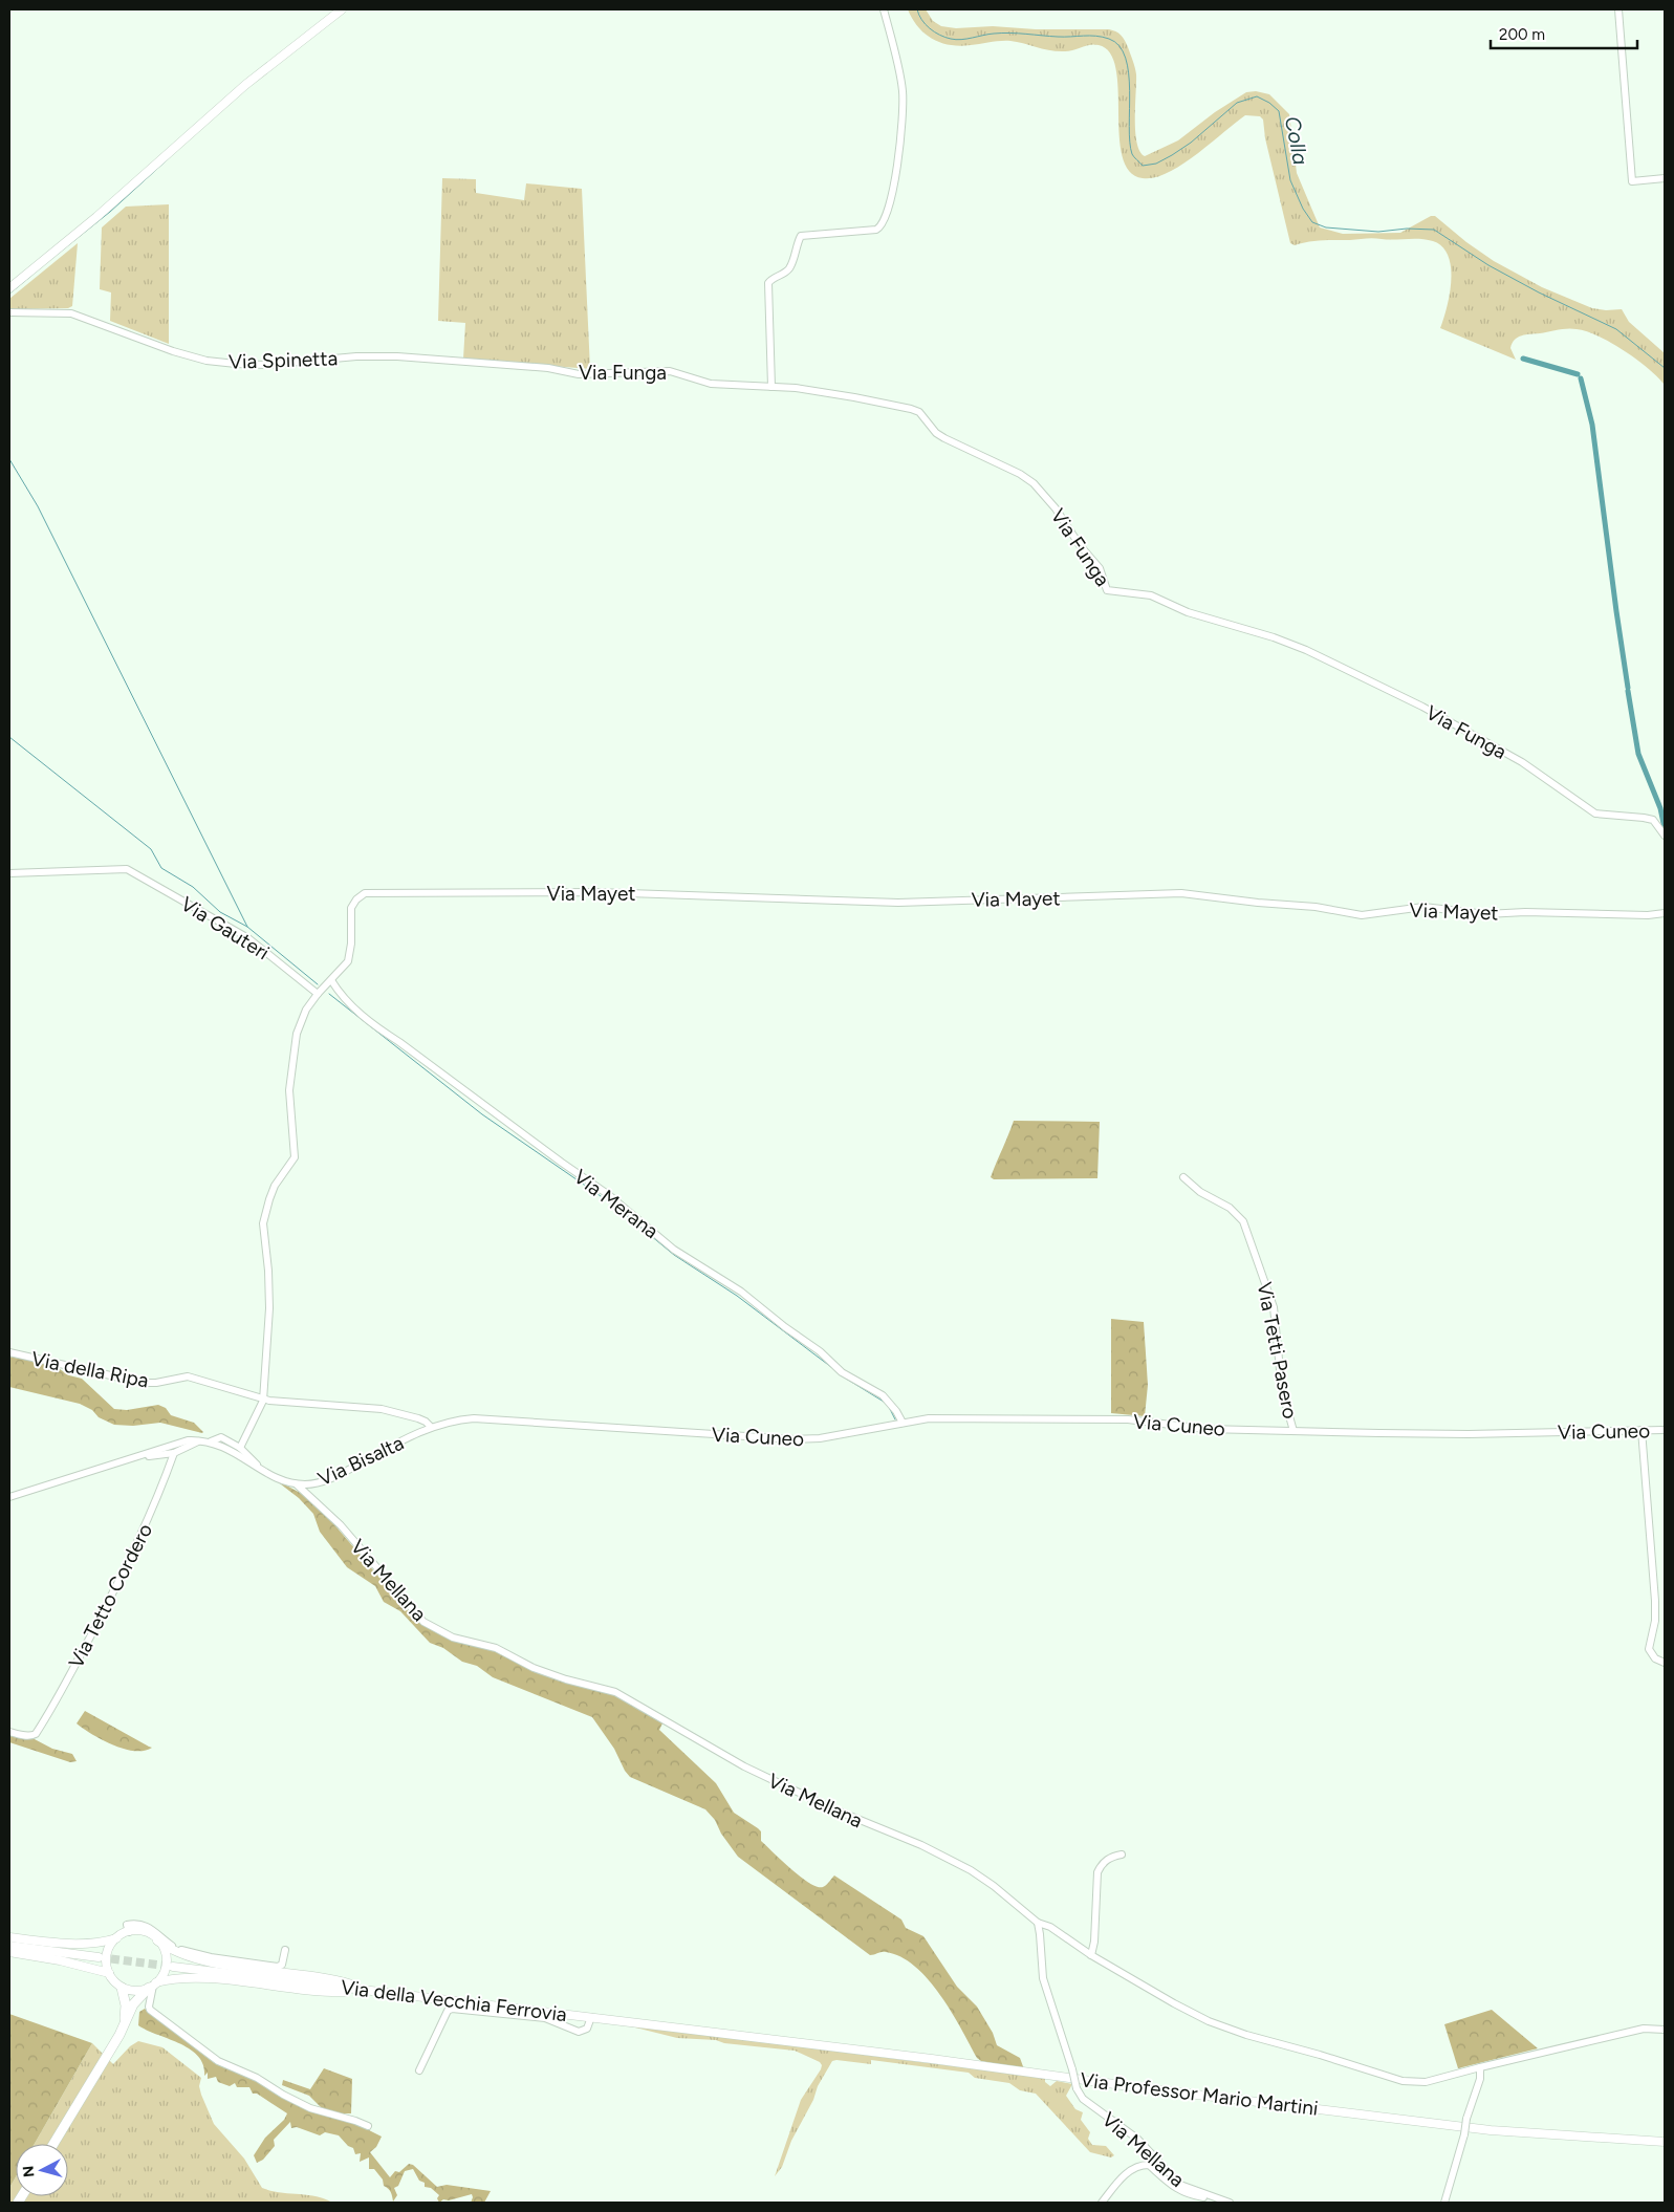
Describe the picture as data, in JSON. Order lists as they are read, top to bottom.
{
  "streets": {
    "main road": ["Via della Vecchia Ferrovia", "Via Professor Mario Martini"],
    "street": [
      "Via Spinetta",
      "Via Funga",
      "Via Mayet",
      "Via Gauteri",
      "Via Merana",
      "Via Tetti Pasero",
      "Via della Ripa",
      "Via Cuneo",
      "Via Bisalta",
      "Via Mellana",
      "Via Tetto Cordero"
    ]
  },
  "crossings": [
    ["Via Spinetta", "Via Funga"],
    ["Via Mayet", "Via Merana"],
    ["Via Merana", "Via Cuneo"],
    ["Via Tetti Pasero", "Via Cuneo"],
    ["Via della Ripa", "Via Bisalta"],
    ["Via Cuneo", "Via Bisalta"],
    ["Via Bisalta", "Via Mellana"],
    ["Via della Vecchia Ferrovia", "Via Professor Mario Martini"]
  ],
  "water": ["Colla"],
  "scale_bar": "200 m",
  "north": "left"
}
